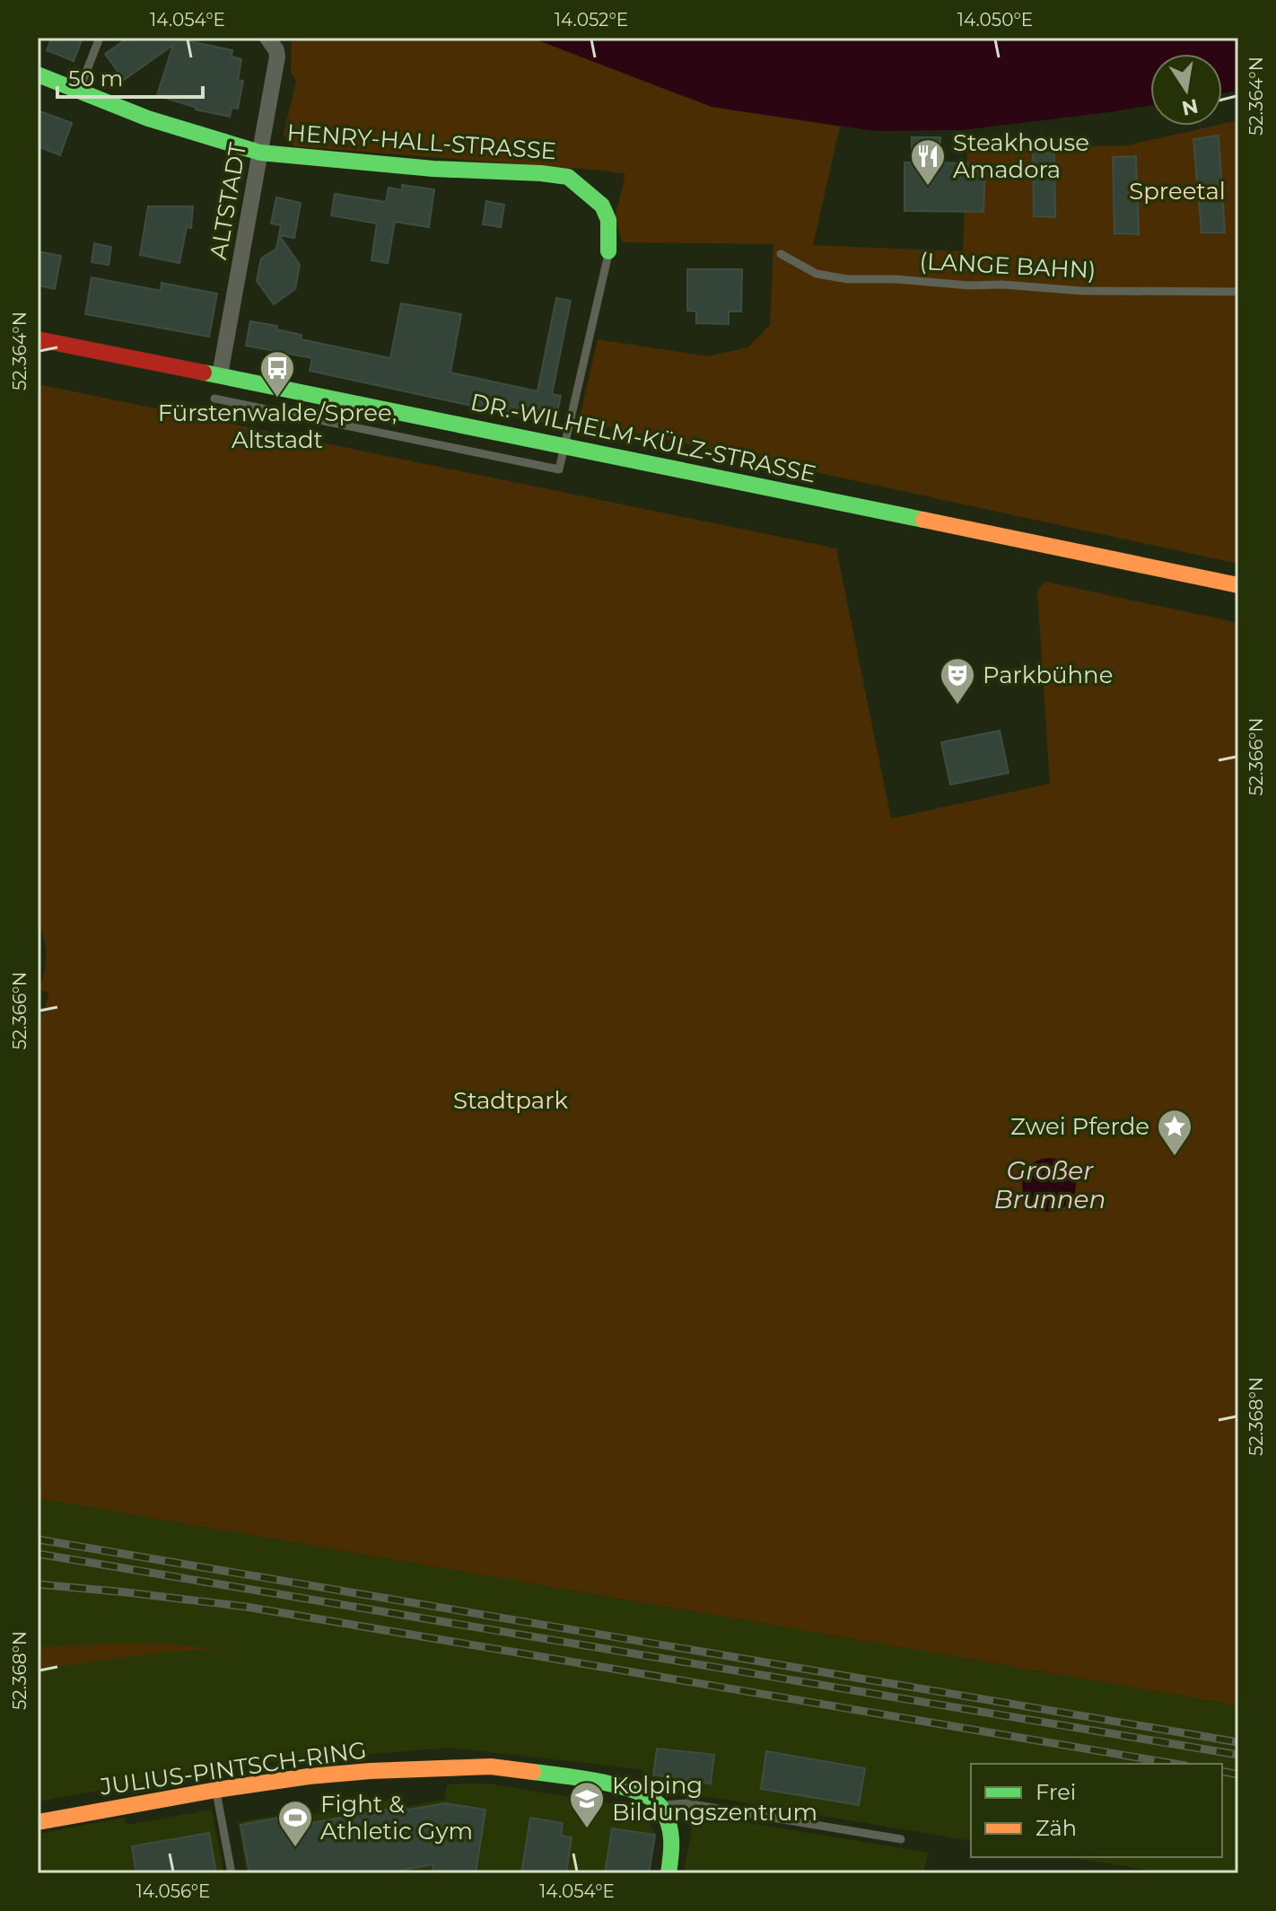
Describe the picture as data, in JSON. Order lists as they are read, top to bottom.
{
  "streets": {
    "street": [
      "HENRY-HALL-STRASSE",
      "ALTSTADT",
      "DR.-WILHELM-KÜLZ-STRASSE",
      "JULIUS-PINTSCH-RING"
    ],
    "lane": ["(LANGE BAHN)"]
  },
  "crossings": [
    ["HENRY-HALL-STRASSE", "ALTSTADT"],
    ["HENRY-HALL-STRASSE", "DR.-WILHELM-KÜLZ-STRASSE"],
    ["ALTSTADT", "DR.-WILHELM-KÜLZ-STRASSE"]
  ],
  "water": ["Großer Brunnen"],
  "parks": ["Spreetal", "Stadtpark"],
  "places": {
    "restaurant": ["Steakhouse Amadora"],
    "bus stop": ["Fürstenwalde/Spree, Altstadt"],
    "theatre": ["Parkbühne"],
    "place": ["Zwei Pferde"],
    "school or university": ["Kolping Bildungszentrum"],
    "sports": ["Fight & Athletic Gym"]
  },
  "legend": ["Frei", "Zäh"],
  "scale_bar": "50 m",
  "north": "bottom",
  "coordinates": [
    "14.054°E",
    "14.052°E",
    "14.050°E",
    "52.364°N",
    "52.366°N",
    "52.368°N",
    "14.056°E"
  ]
}
